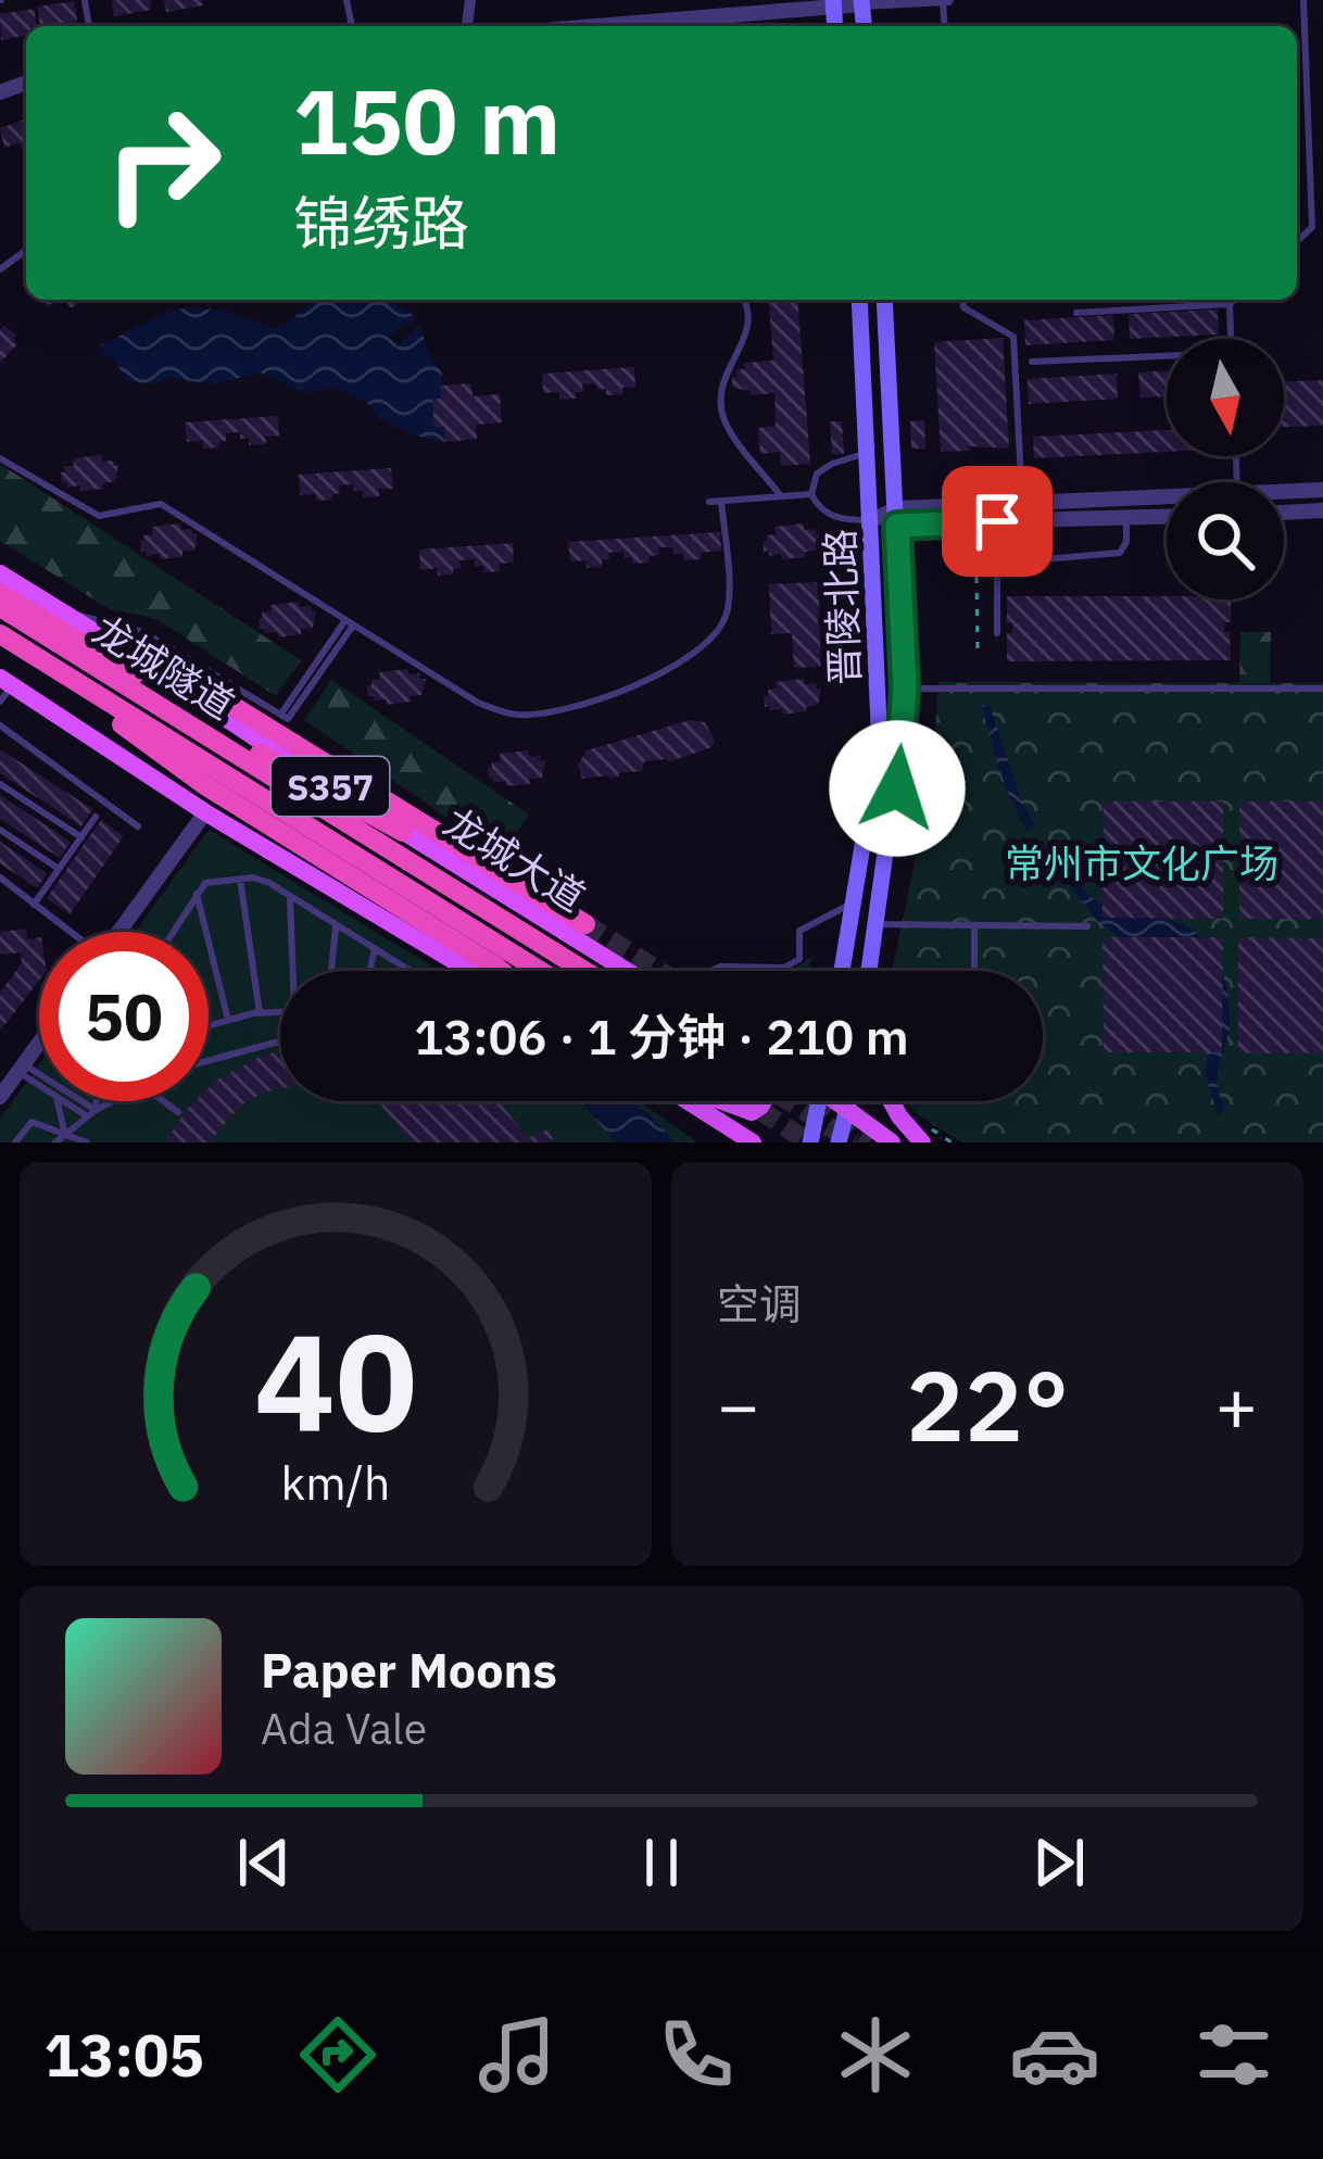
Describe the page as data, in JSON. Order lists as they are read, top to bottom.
{
  "streets": {
    "highway": ["龙城隧道"],
    "main road": ["晋陵北路", "S357", "龙城大道"]
  },
  "parks": ["常州市文化广场"],
  "north": "bottom",
  "page": {
    "turn": ["150 m", "锦绣路"],
    "limit": "50",
    "trip": "13:06 · 1 分钟 · 210 m",
    "tile": "空调",
    "heat": ["−", "22°", "+"],
    "song": ["Paper Moons", "Ada Vale"],
    "tabs": "13:05",
    "gauge": ["40", "km/h"]
  }
}
